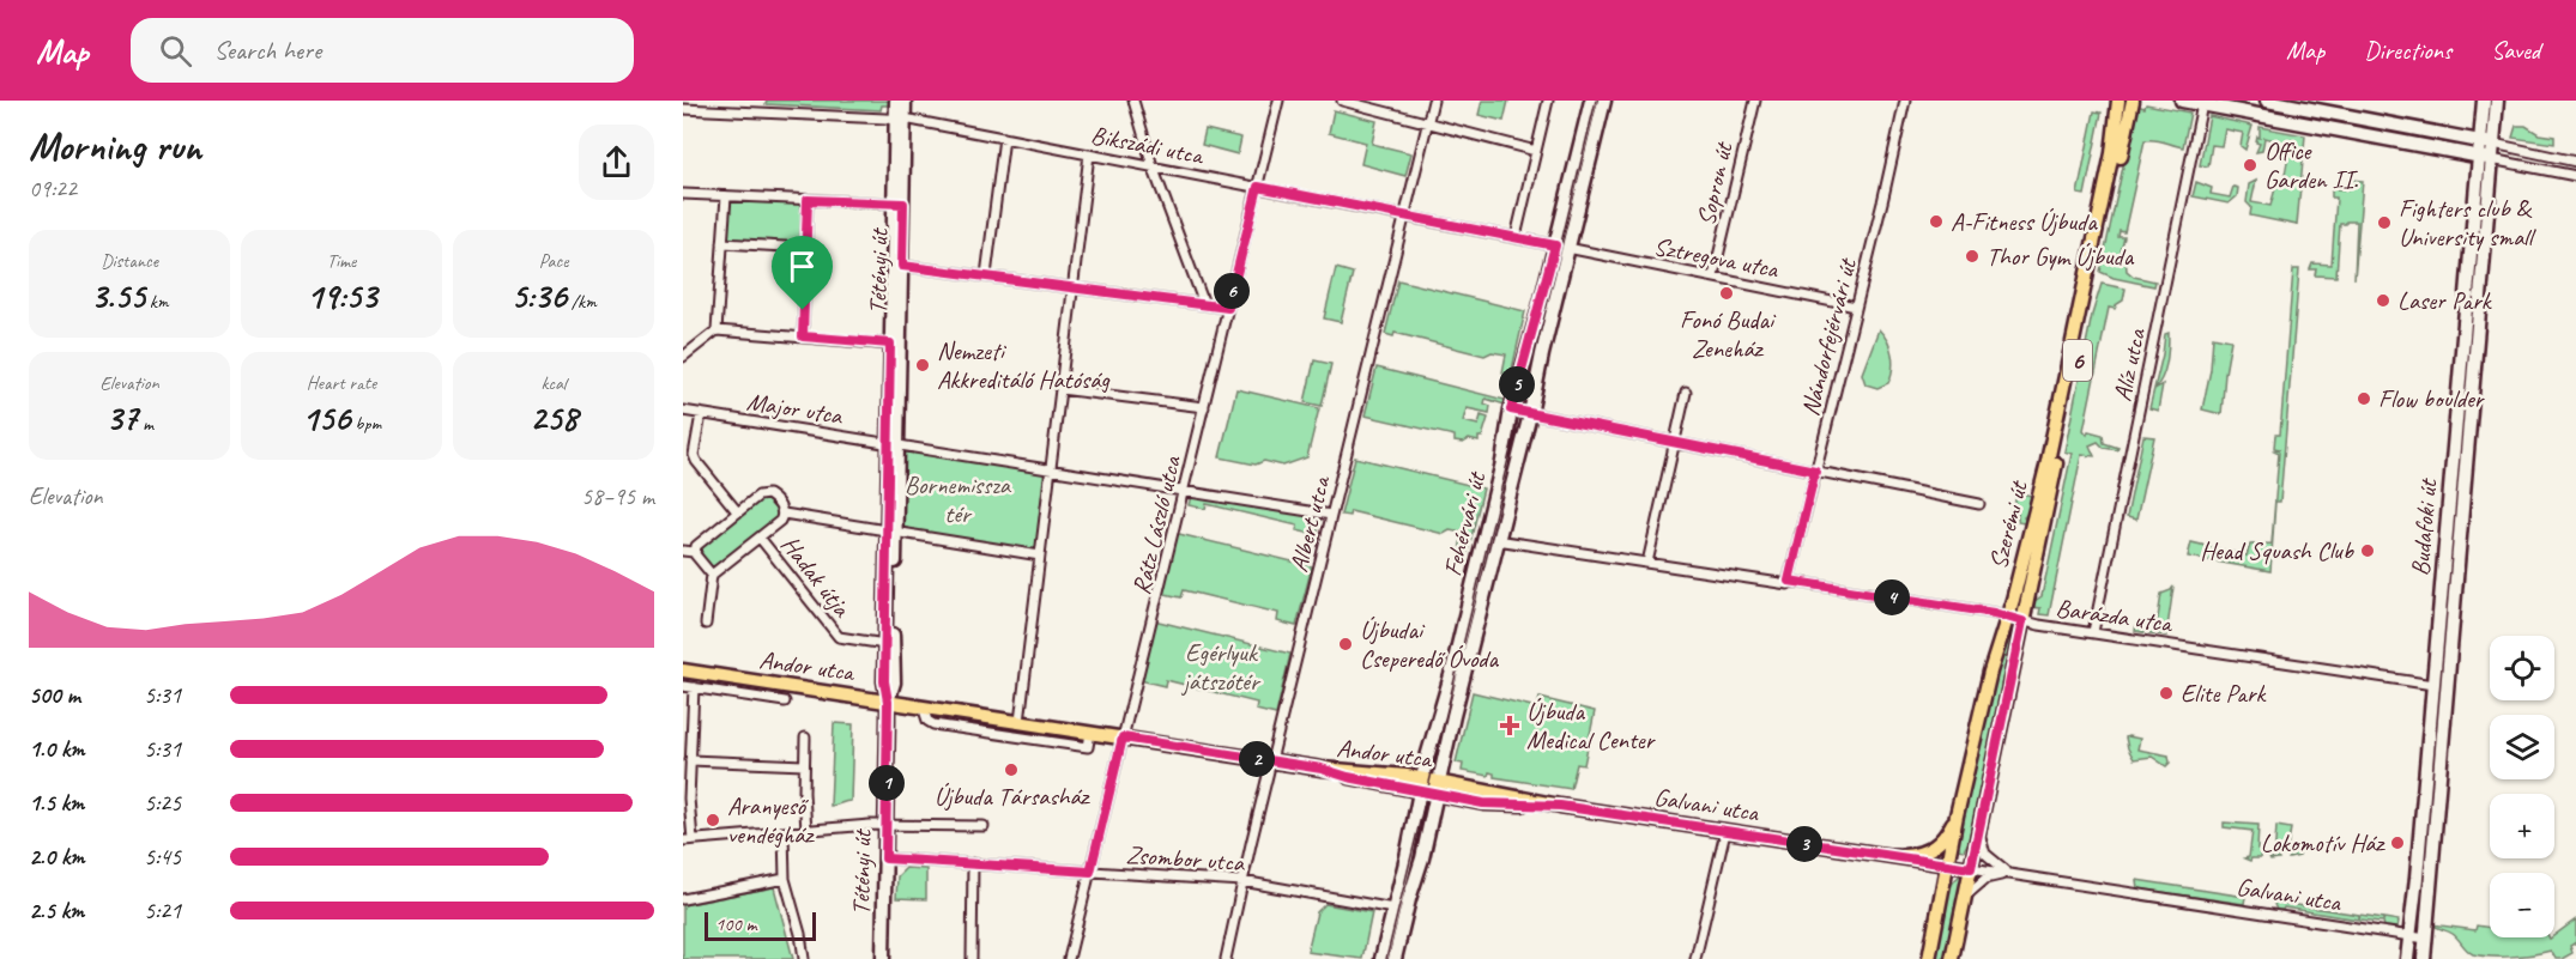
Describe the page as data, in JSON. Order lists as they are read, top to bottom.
{
  "streets": {
    "main road": [
      "6",
      "Szerémi út",
      "Andor utca",
      "Galvani utca"
    ],
    "street": [
      "Bikszádi utca",
      "Sopron út",
      "Sztregova utca",
      "Tétényi út",
      "Nándorfejérvári út",
      "Alíz utca",
      "Major utca",
      "Albert utca",
      "Fehérvári út",
      "Rátz László utca",
      "Budafoki út",
      "Hadak útja",
      "Barázda utca",
      "Zsombor utca"
    ]
  },
  "crossings": [
    ["Bikszádi utca", "Sztregova utca"],
    ["Bikszádi utca", "Tétényi út"],
    ["Bikszádi utca", "Albert utca"],
    ["Bikszádi utca", "Fehérvári út"],
    ["Bikszádi utca", "Rátz László utca"],
    ["Sopron út", "Sztregova utca"],
    ["Sztregova utca", "Nándorfejérvári út"],
    ["Sztregova utca", "Fehérvári út"],
    ["Tétényi út", "Major utca"],
    ["Tétényi út", "Hadak útja"],
    ["Tétényi út", "Andor utca"],
    ["Tétényi út", "Zsombor utca"],
    ["Nándorfejérvári út", "Barázda utca"],
    ["Alíz utca", "Barázda utca"],
    ["Albert utca", "Andor utca"],
    ["Albert utca", "Zsombor utca"],
    ["Fehérvári út", "Barázda utca"],
    ["Fehérvári út", "Andor utca"],
    ["Fehérvári út", "Galvani utca"],
    ["Fehérvári út", "Zsombor utca"],
    ["Rátz László utca", "Andor utca"],
    ["Rátz László utca", "Zsombor utca"],
    ["Szerémi út", "Barázda utca"],
    ["Szerémi út", "Galvani utca"],
    ["Budafoki út", "Barázda utca"],
    ["Budafoki út", "Galvani utca"],
    ["Andor utca", "Galvani utca"]
  ],
  "parks": ["Bornemissza tér", "Egérlyuk játszótér"],
  "places": {
    "other": [
      "Office Garden II.",
      "A-Fitness Újbuda",
      "Fighters club & University small",
      "Thor Gym Újbuda",
      "Fonó Budai Zeneház",
      "Laser Park",
      "Nemzeti Akkreditáló Hatóság",
      "Flow boulder",
      "Head Squash Club",
      "Újbudai Cseperedő Óvoda",
      "Elite Park",
      "Újbuda Társasház",
      "Aranyeső vendégház",
      "Lokomotív Ház"
    ],
    "health": ["Újbuda Medical Center"]
  },
  "scale_bar": "100 m",
  "page": {
    "header": "Map",
    "search": "Search here",
    "nav": ["Map", "Directions", "Saved"],
    "heading": ["Morning run", "09:22"],
    "stats": [
      ["Distance", "3.55 km"],
      ["Time", "19:53"],
      ["Pace", "5:36 /km"],
      ["Elevation", "37 m"],
      ["Heart rate", "156 bpm"],
      ["kcal", "258"]
    ],
    "pins": [
      "6",
      "5",
      "4",
      "2",
      "1",
      "3"
    ],
    "chart": ["Elevation", "58–95 m"],
    "map_buttons": ["+", "−"],
    "list": [
      {
        "name": "500 m",
        "note": "5:31"
      },
      {
        "name": "1.0 km",
        "note": "5:31"
      },
      {
        "name": "1.5 km",
        "note": "5:25"
      },
      {
        "name": "2.0 km",
        "note": "5:45"
      },
      {
        "name": "2.5 km",
        "note": "5:21"
      }
    ],
    "scale": "100 m"
  }
}
